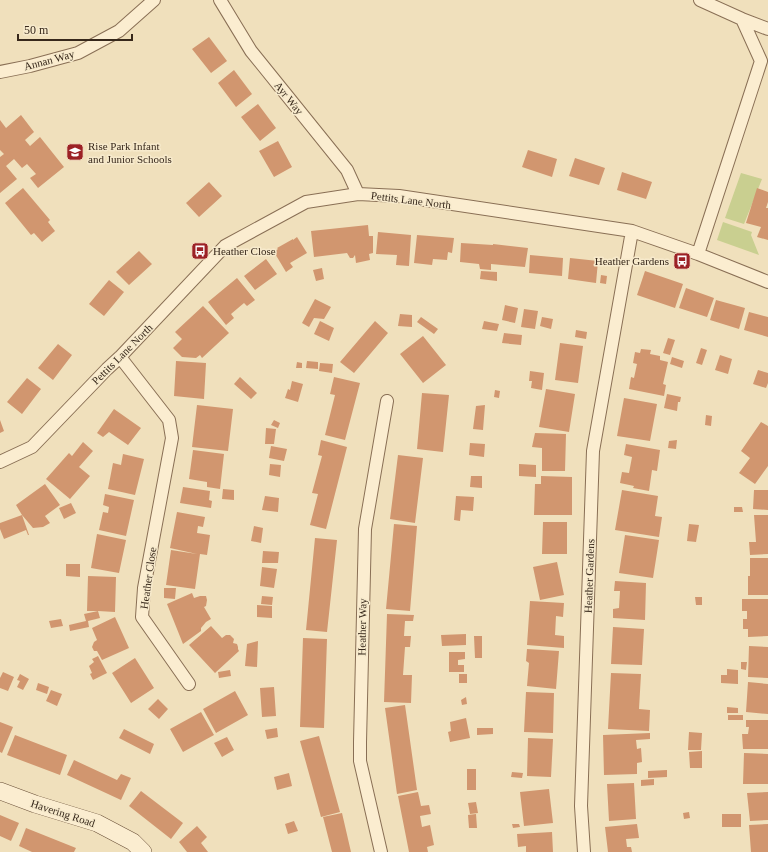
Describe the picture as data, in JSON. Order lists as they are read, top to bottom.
{
  "streets": {
    "main road": ["Havering Road"],
    "street": [
      "Annan Way",
      "Ayr Way",
      "Pettits Lane North",
      "Heather Gardens",
      "Heather Close",
      "Heather Way"
    ]
  },
  "crossings": [
    ["Ayr Way", "Pettits Lane North"],
    ["Pettits Lane North", "Heather Gardens"],
    ["Pettits Lane North", "Heather Close"]
  ],
  "places": {
    "school or university": ["Rise Park Infant and Junior Schools"],
    "bus stop": ["Heather Close", "Heather Gardens"]
  },
  "scale_bar": "50 m"
}
